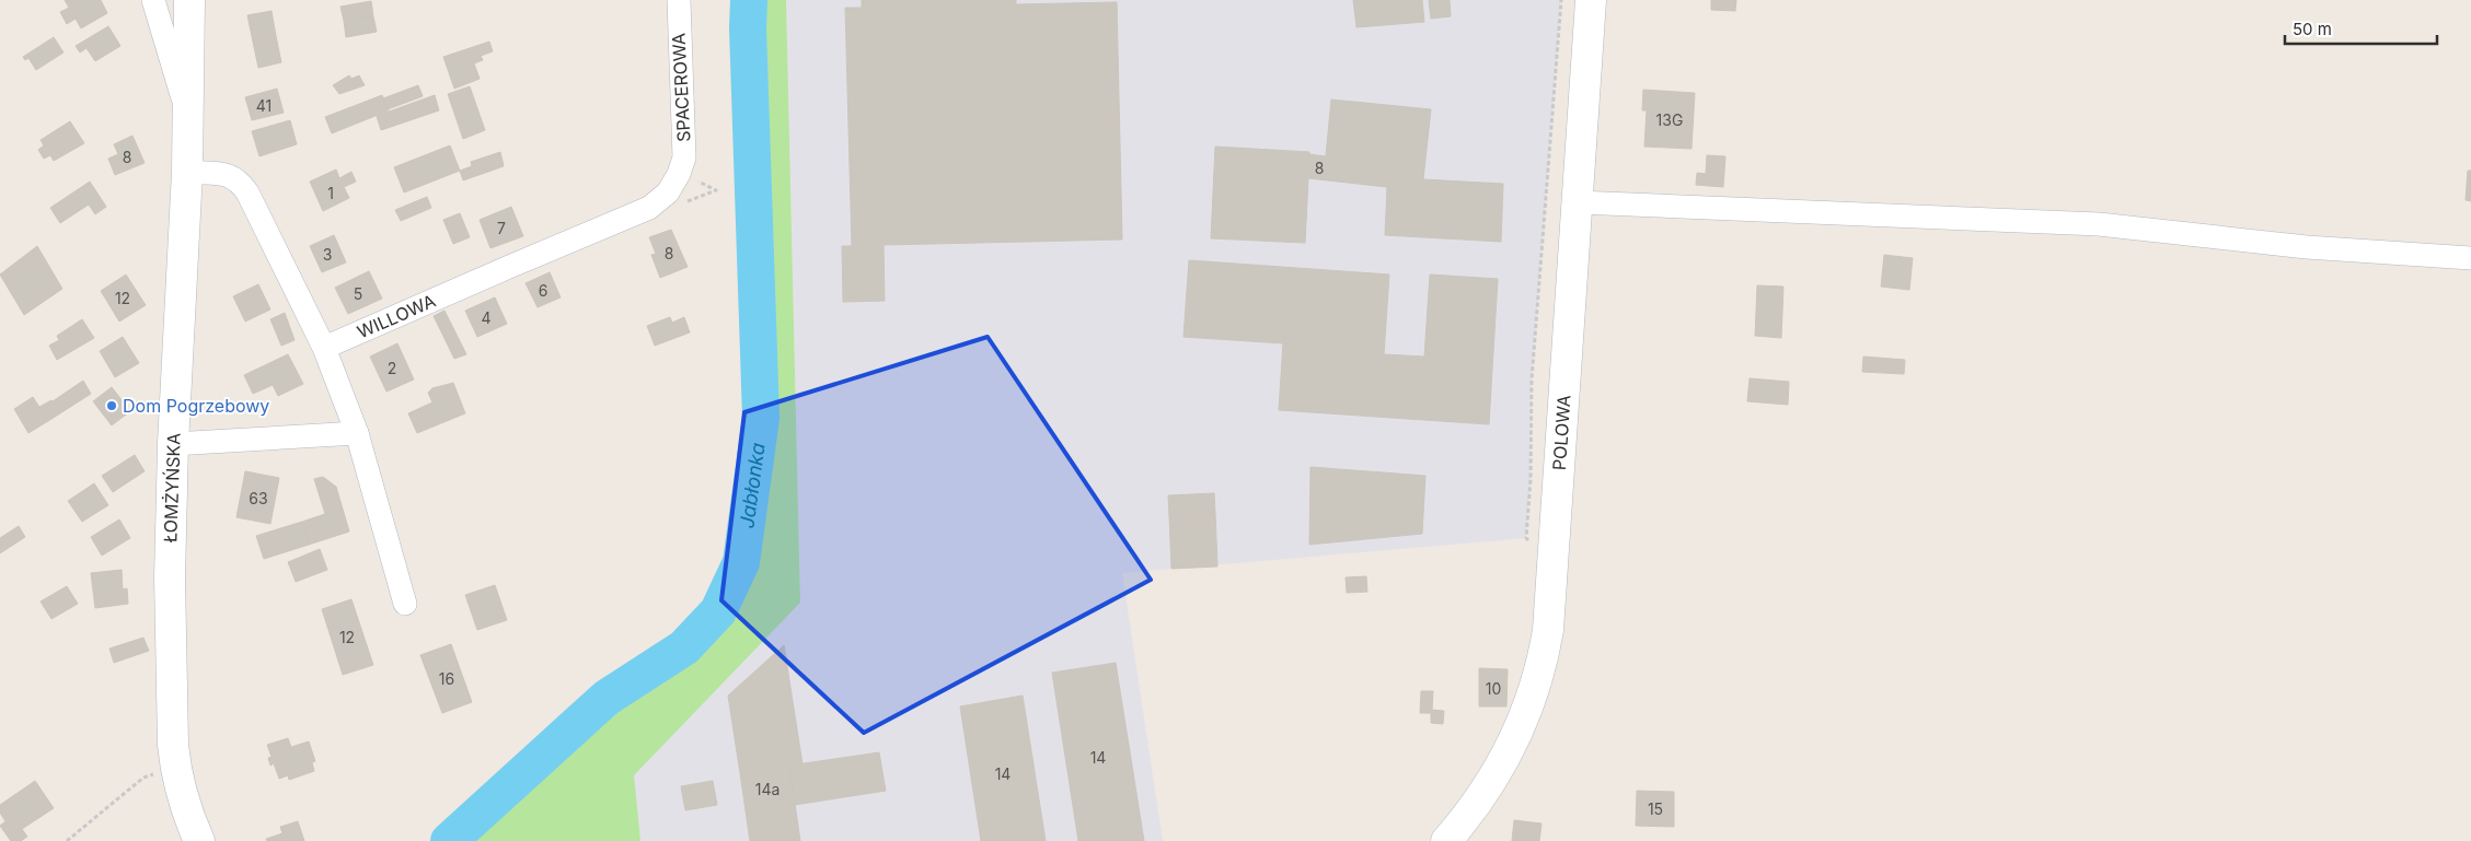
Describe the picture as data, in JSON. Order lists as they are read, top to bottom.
{
  "streets": {
    "street": [
      "SPACEROWA",
      "WILLOWA",
      "POLOWA",
      "ŁOMŻYŃSKA"
    ]
  },
  "crossings": [
    ["SPACEROWA", "WILLOWA"]
  ],
  "water": ["Jabłonka"],
  "places": ["Dom Pogrzebowy"],
  "house_numbers": [
    "41",
    "13G",
    "8",
    "8",
    "1",
    "7",
    "8",
    "3",
    "6",
    "5",
    "12",
    "4",
    "2",
    "63",
    "12",
    "16",
    "10",
    "14",
    "14",
    "14a",
    "15"
  ],
  "scale_bar": "50 m"
}
